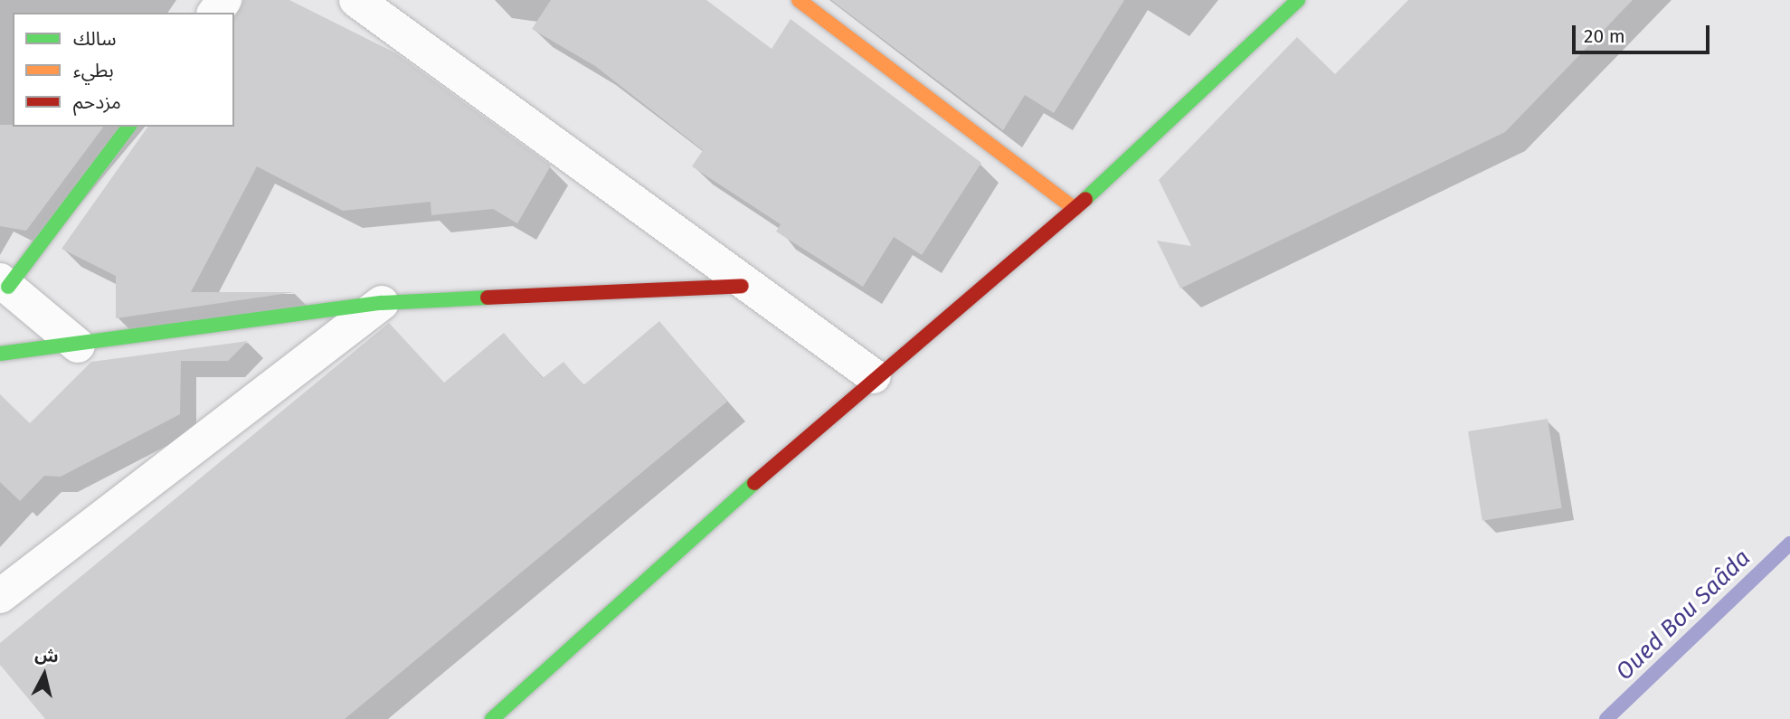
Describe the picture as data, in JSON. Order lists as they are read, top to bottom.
{
  "water": ["Oued Bou Saâda"],
  "legend": ["سالك", "بطيء", "مزدحم"],
  "scale_bar": "20 m",
  "north": "top"
}
